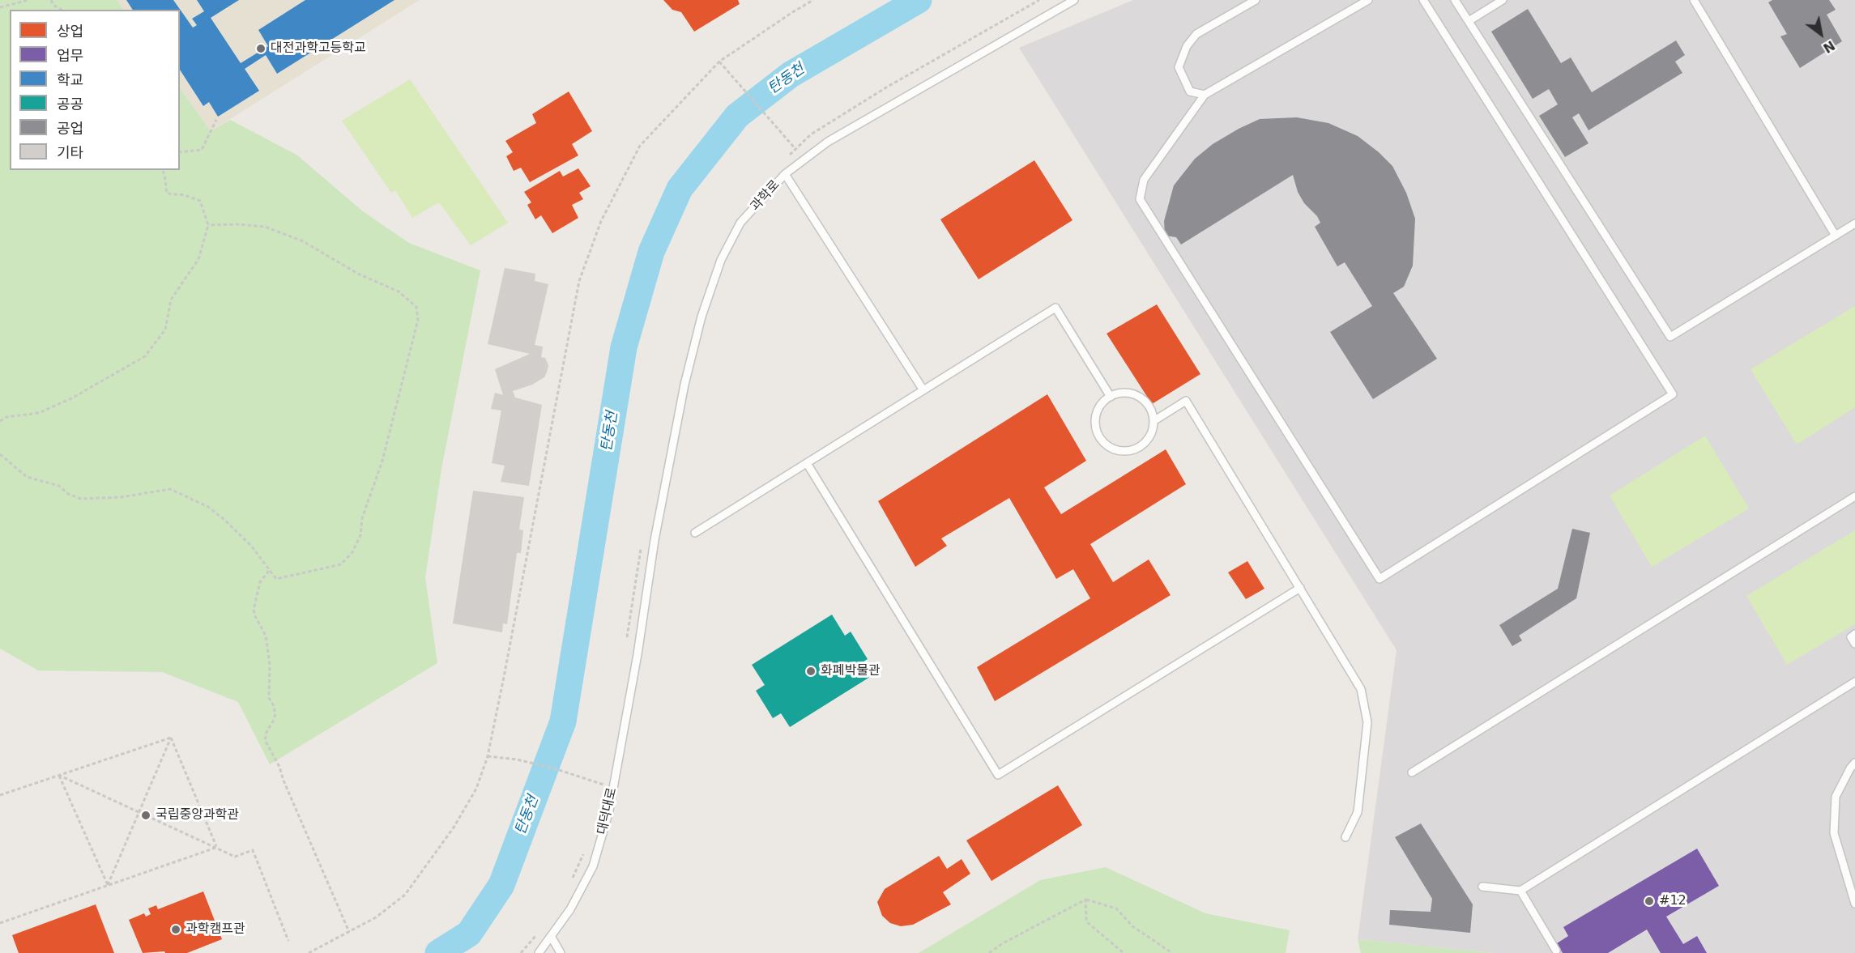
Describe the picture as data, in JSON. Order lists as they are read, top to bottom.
{
  "streets": {
    "lane": ["과학로", "대덕대로"]
  },
  "crossings": [
    ["과학로", "대덕대로"]
  ],
  "water": ["탄동천"],
  "places": [
    "대전과학고등학교",
    "화폐박물관",
    "국립중앙과학관",
    "#12",
    "과학캠프관"
  ],
  "legend": [
    "상업",
    "업무",
    "학교",
    "공공",
    "공업",
    "기타"
  ],
  "north": "bottom right"
}
